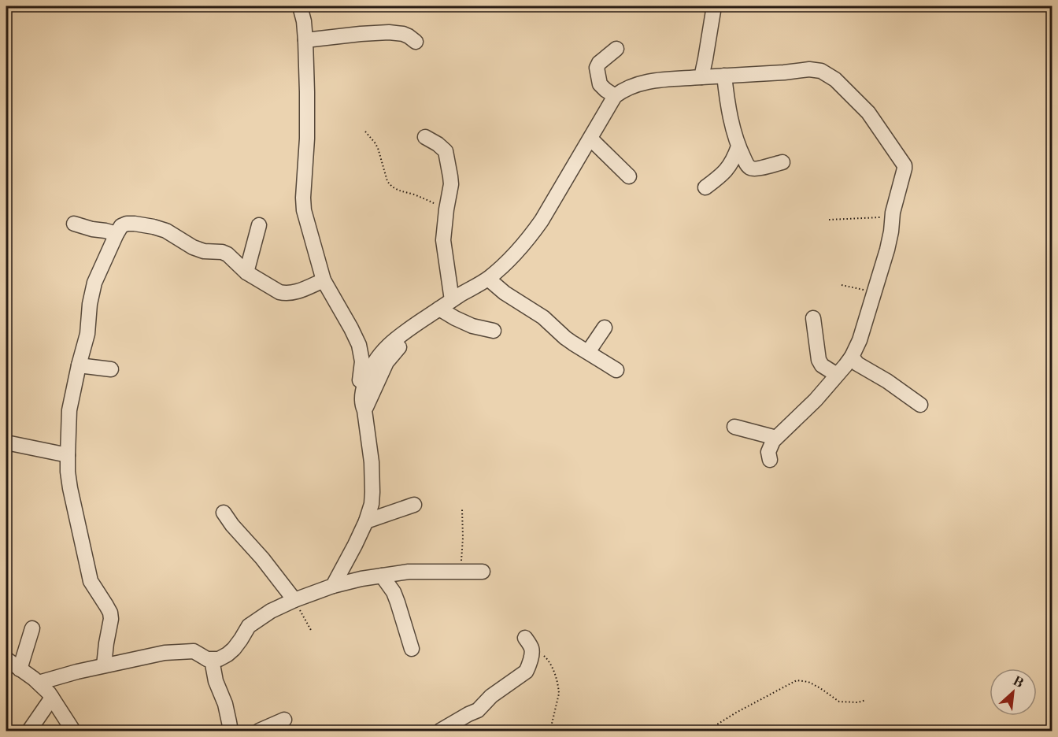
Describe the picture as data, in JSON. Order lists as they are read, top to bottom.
{
  "north": "top right"
}
